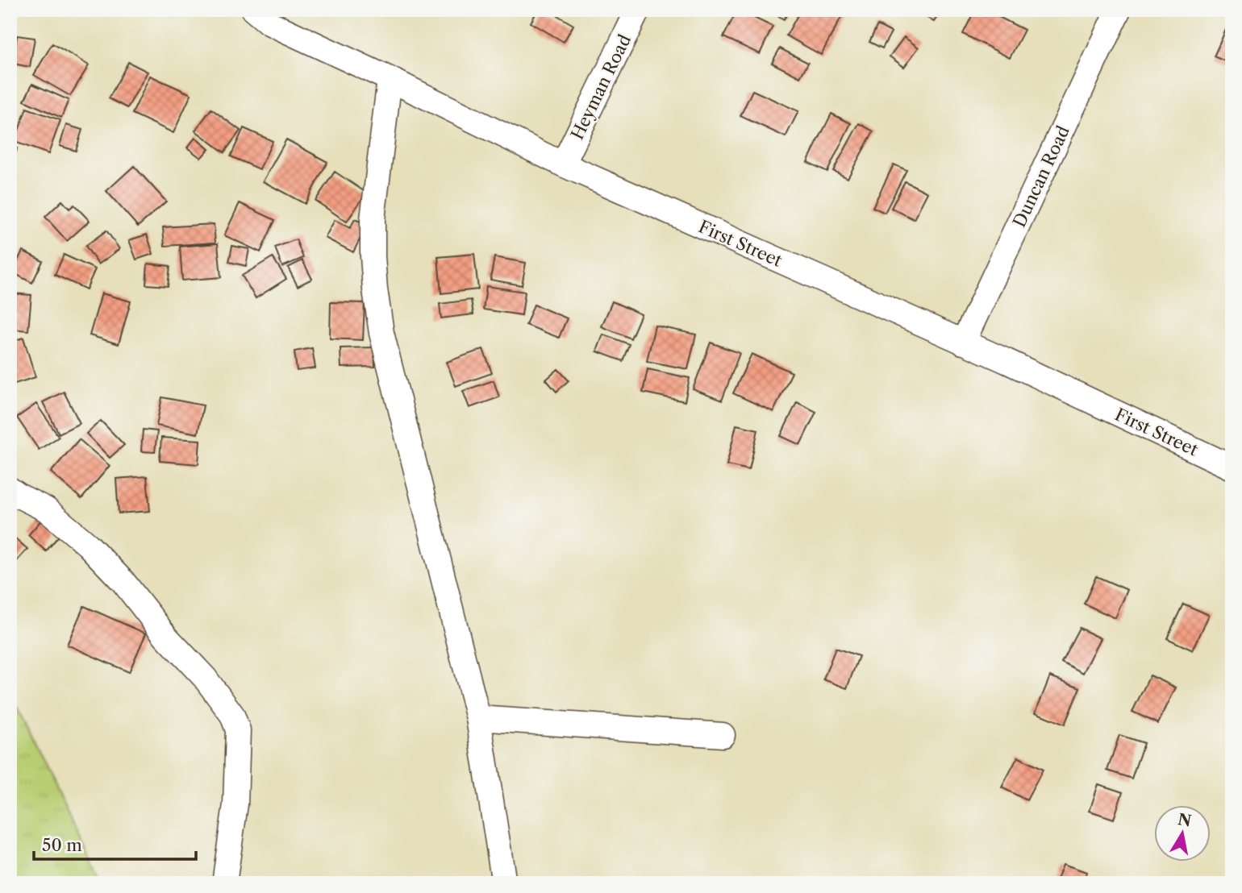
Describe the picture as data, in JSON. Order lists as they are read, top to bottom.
{
  "streets": {
    "street": ["Heyman Road", "Duncan Road", "First Street"]
  },
  "crossings": [
    ["Heyman Road", "First Street"],
    ["Duncan Road", "First Street"]
  ],
  "scale_bar": "50 m",
  "north": "top"
}
